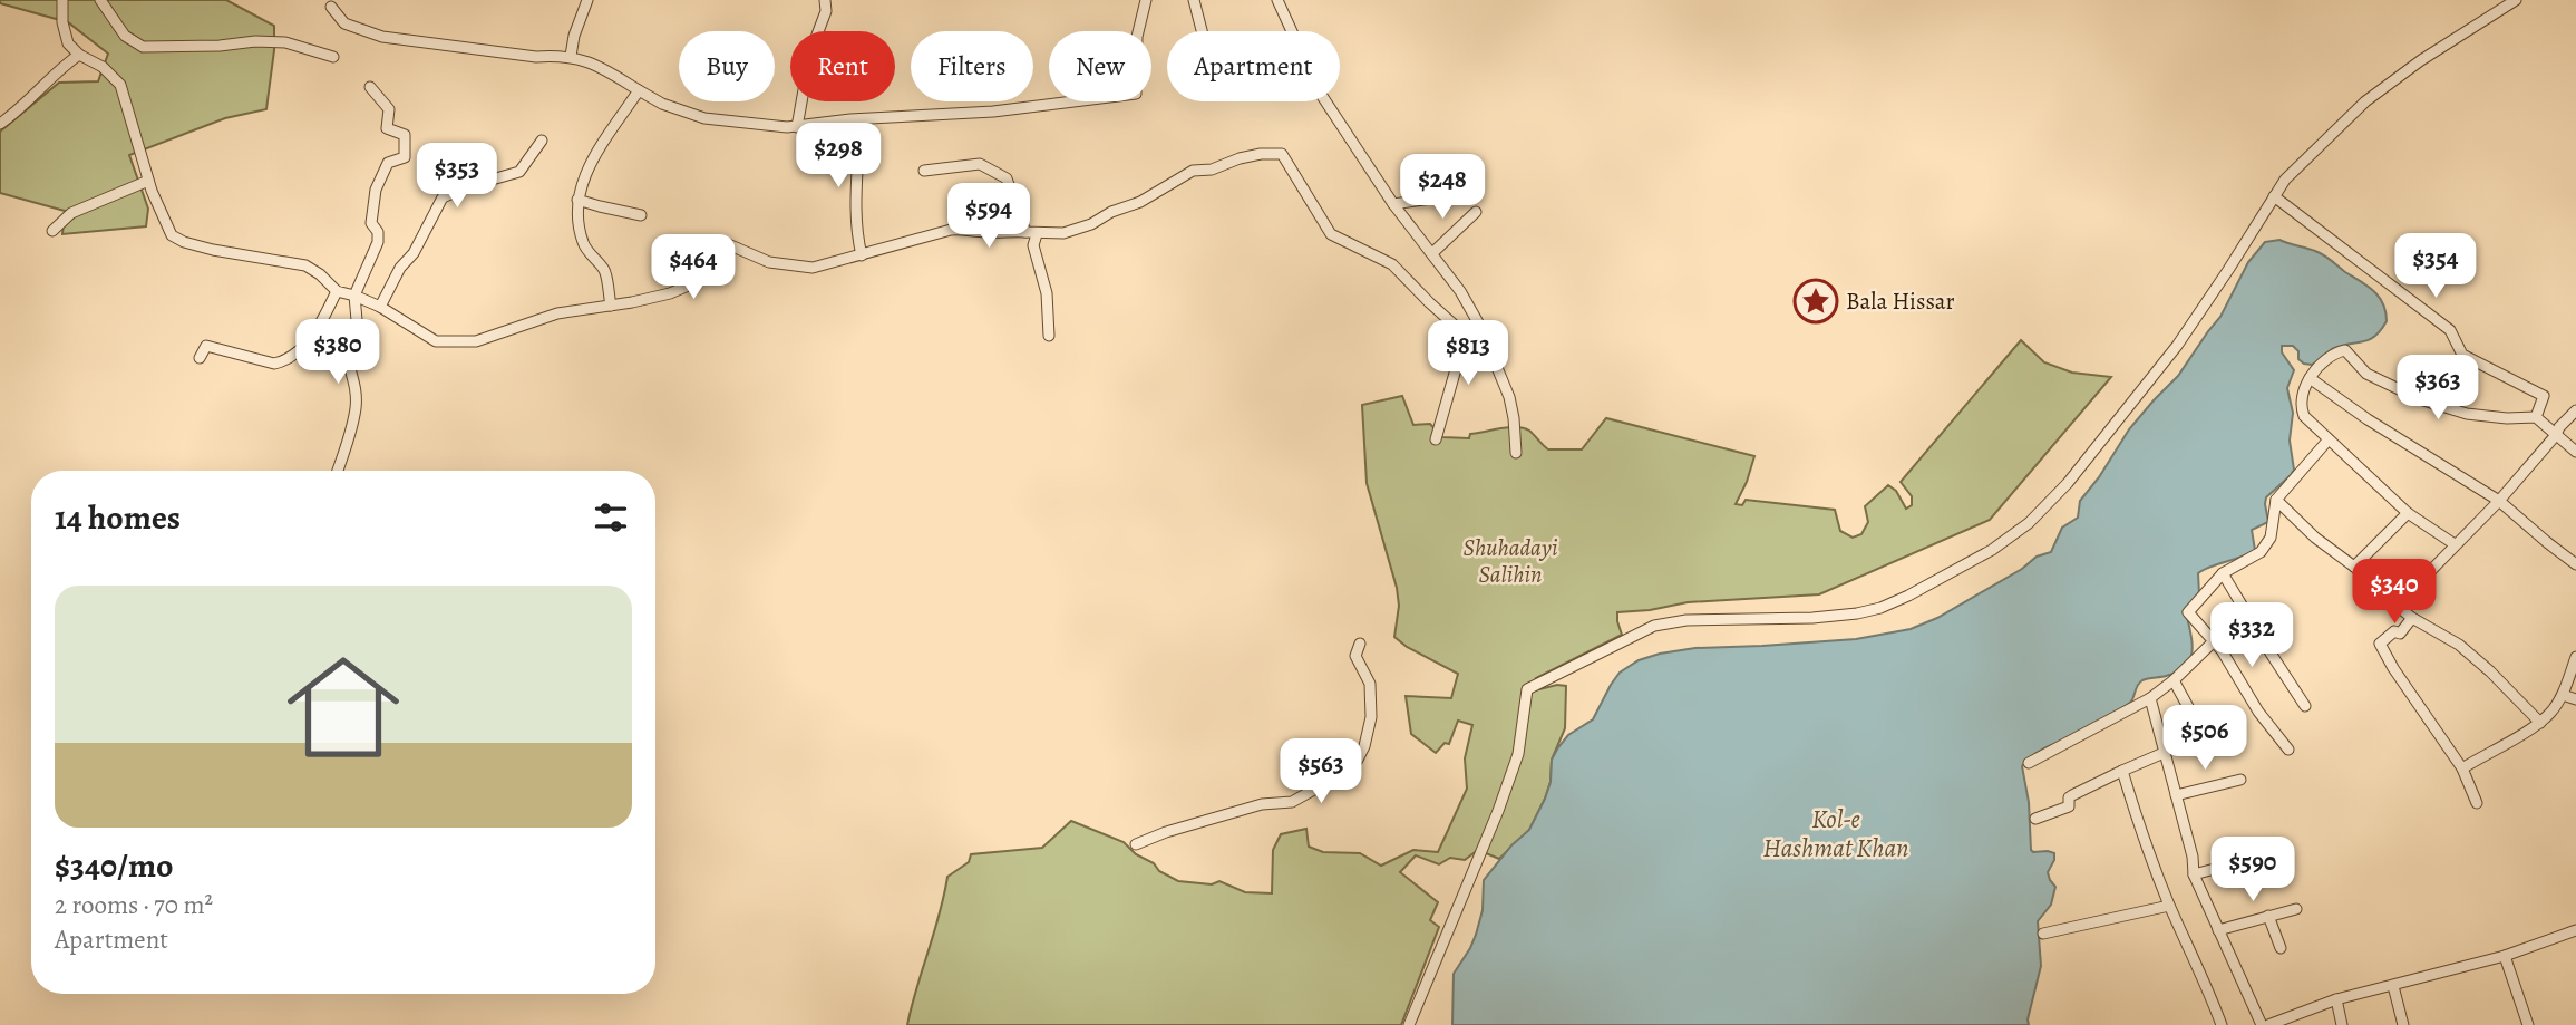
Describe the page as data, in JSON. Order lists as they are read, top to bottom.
{
  "water": ["Kol-e Hashmat Khan"],
  "parks": ["Shuhadayi Salihin"],
  "places": {
    "place": ["Bala Hissar"]
  },
  "page": {
    "chip": [
      "Buy",
      "Rent",
      "Filters",
      "New",
      "Apartment"
    ],
    "price": [
      "$298",
      "$353",
      "$248",
      "$594",
      "$354",
      "$464",
      "$380",
      "$813",
      "$363",
      "$340",
      "$332",
      "$506",
      "$563",
      "$590"
    ],
    "heading": "14 homes",
    "list": [
      {
        "name": "$340/mo",
        "note": "2 rooms · 70 m² · Apartment"
      }
    ]
  }
}
